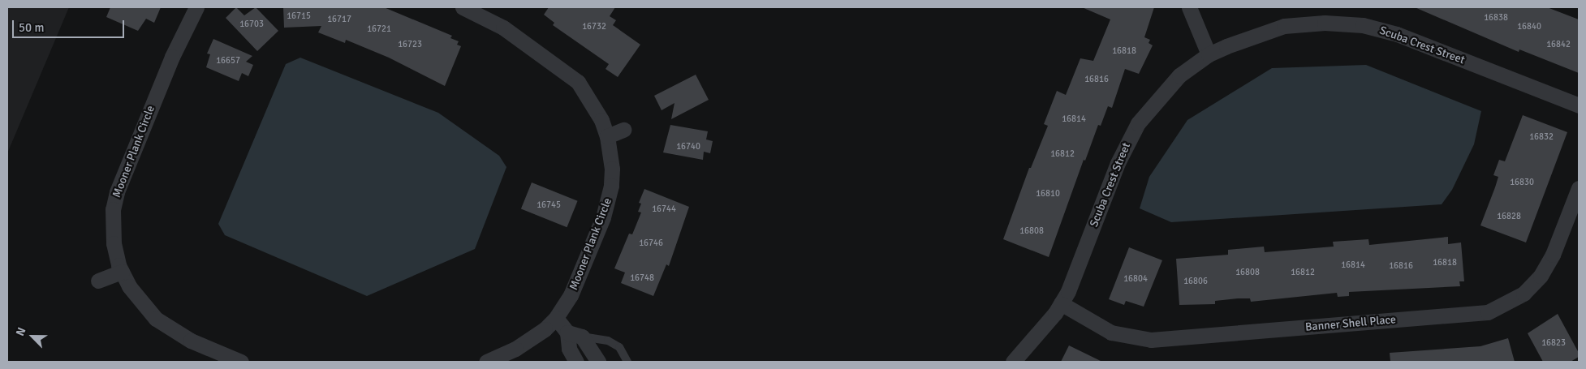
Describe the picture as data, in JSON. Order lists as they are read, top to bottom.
{
  "streets": {
    "street": ["Scuba Crest Street", "Mooner Plank Circle", "Banner Shell Place"]
  },
  "crossings": [
    ["Scuba Crest Street", "Banner Shell Place"]
  ],
  "house_numbers": [
    "16715",
    "16838",
    "16717",
    "16703",
    "16732",
    "16840",
    "16721",
    "16723",
    "16842",
    "16818",
    "16657",
    "16816",
    "16814",
    "16832",
    "16740",
    "16812",
    "16830",
    "16810",
    "16745",
    "16744",
    "16828",
    "16808",
    "16746",
    "16818",
    "16814",
    "16816",
    "16808",
    "16812",
    "16748",
    "16804",
    "16806",
    "16823"
  ],
  "scale_bar": "50 m",
  "north": "top left"
}
